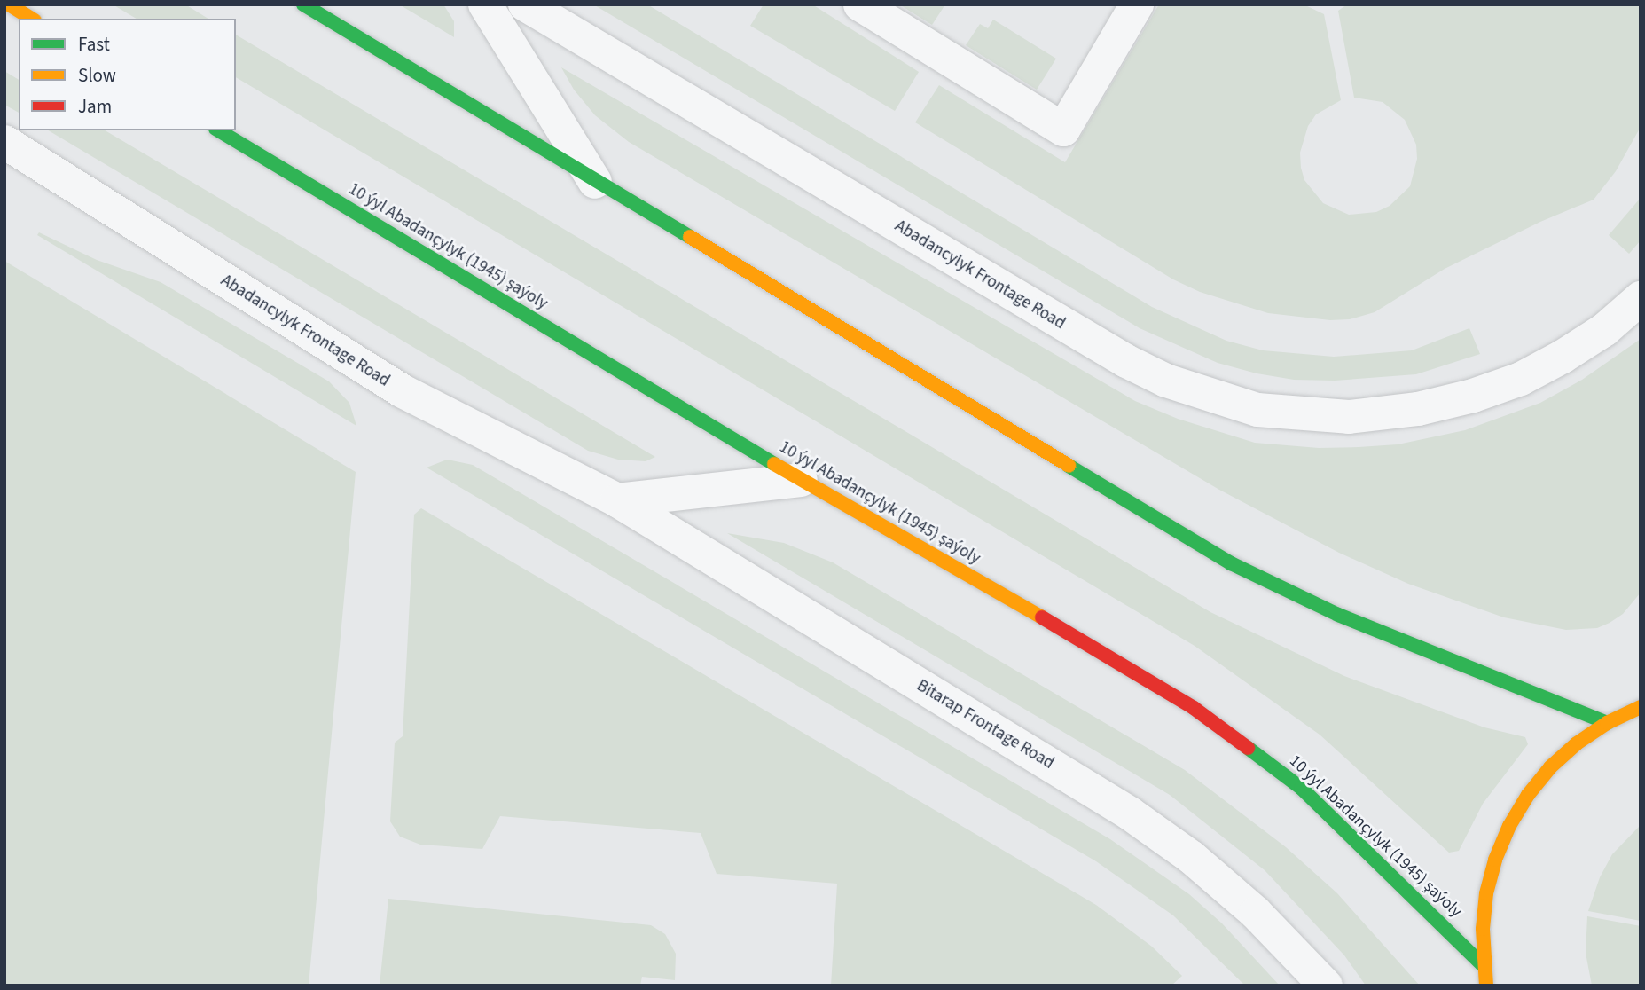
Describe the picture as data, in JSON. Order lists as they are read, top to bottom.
{
  "streets": {
    "main road": ["10 ýyl Abadançylyk (1945) şaýoly"],
    "street": ["Abadancylyk Frontage Road", "Bitarap Frontage Road"]
  },
  "crossings": [
    ["Abadancylyk Frontage Road", "Bitarap Frontage Road"]
  ],
  "legend": ["Fast", "Slow", "Jam"]
}
